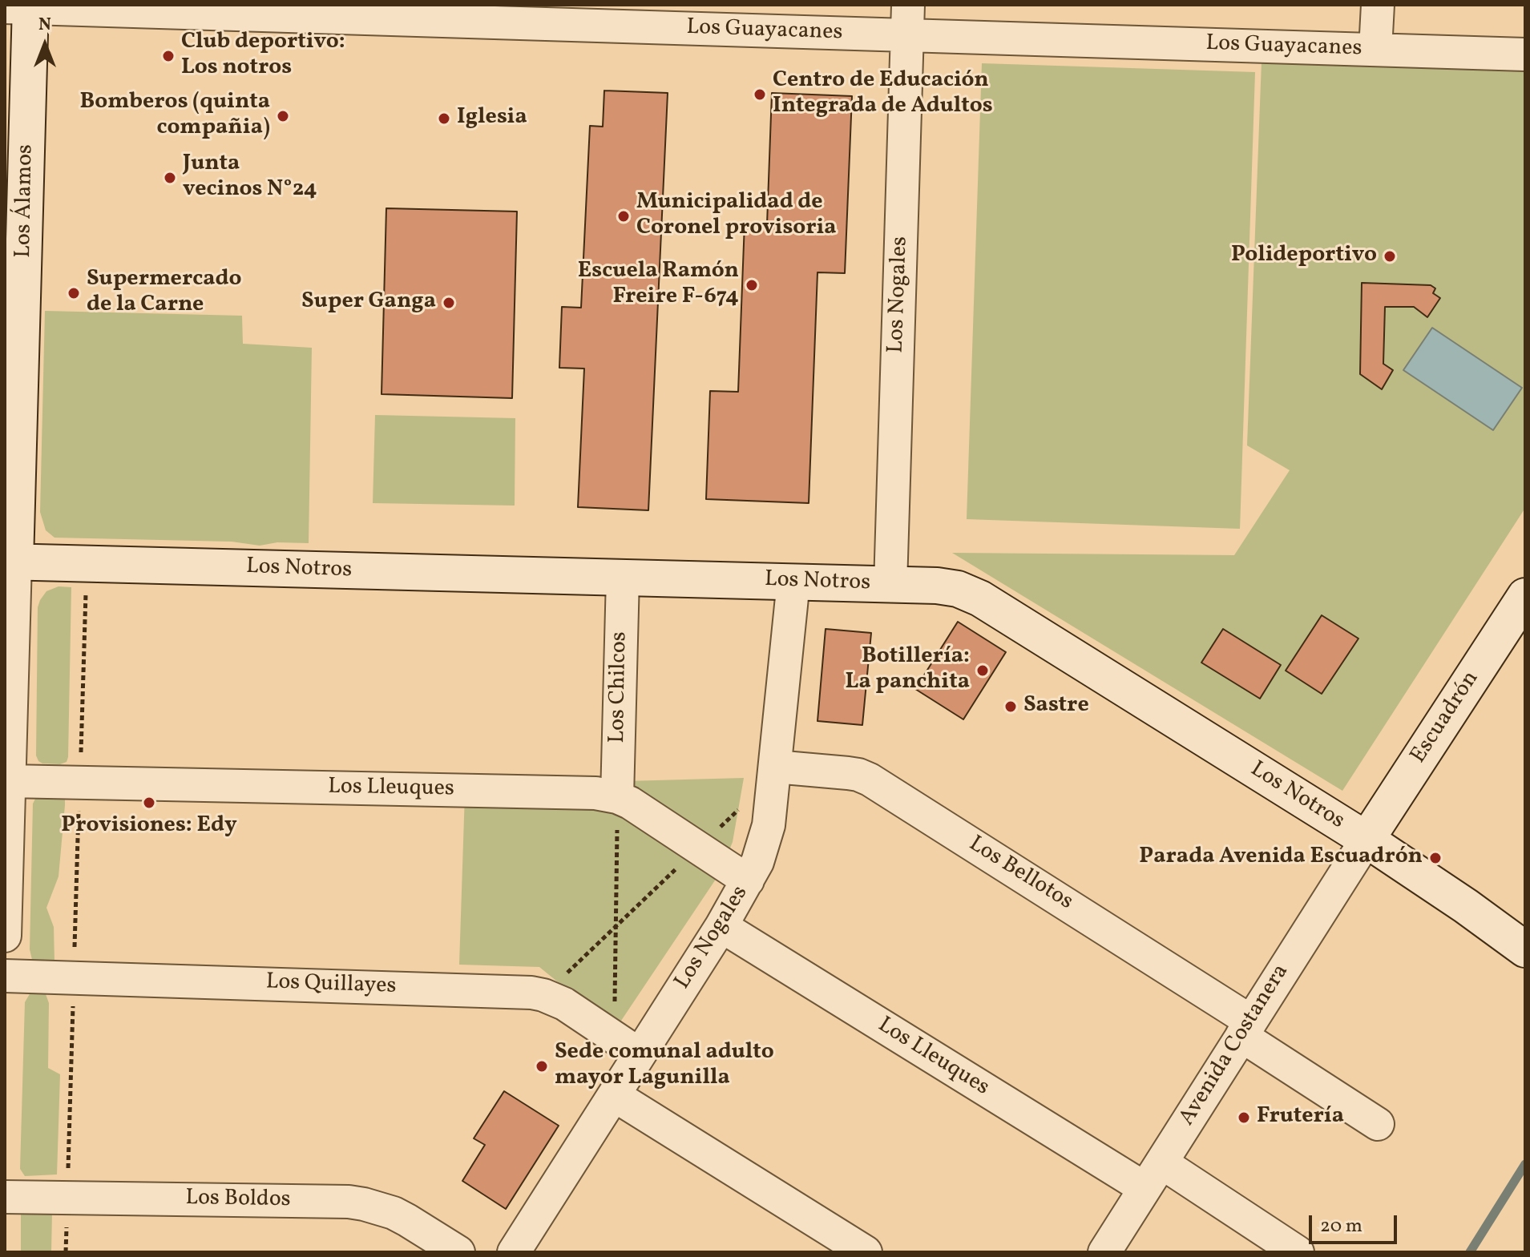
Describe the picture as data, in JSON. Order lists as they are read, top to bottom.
{
  "streets": {
    "street": [
      "Los Guayacanes",
      "Los Álamos",
      "Los Nogales",
      "Los Notros",
      "Los Chilcos",
      "Escuadrón",
      "Los Lleuques",
      "Los Bellotos",
      "Los Quillayes",
      "Avenida Costanera",
      "Los Boldos"
    ]
  },
  "crossings": [
    ["Los Guayacanes", "Los Álamos"],
    ["Los Guayacanes", "Los Nogales"],
    ["Los Álamos", "Los Notros"],
    ["Los Álamos", "Los Lleuques"],
    ["Los Nogales", "Los Notros"],
    ["Los Nogales", "Los Lleuques"],
    ["Los Nogales", "Los Bellotos"],
    ["Los Nogales", "Los Quillayes"],
    ["Los Notros", "Los Chilcos"],
    ["Los Notros", "Escuadrón"],
    ["Los Notros", "Avenida Costanera"],
    ["Los Chilcos", "Los Lleuques"],
    ["Escuadrón", "Avenida Costanera"],
    ["Los Lleuques", "Avenida Costanera"],
    ["Los Bellotos", "Avenida Costanera"]
  ],
  "places": [
    "Club deportivo: Los notros",
    "Centro de Educación Integrada de Adultos",
    "Bomberos (quinta compañia)",
    "Iglesia",
    "Junta vecinos N°24",
    "Municipalidad de Coronel provisoria",
    "Polideportivo",
    "Escuela Ramón Freire F-674",
    "Supermercado de la Carne",
    "Super Ganga",
    "Botillería: La panchita",
    "Sastre",
    "Provisiones: Edy",
    "Parada Avenida Escuadrón",
    "Sede comunal adulto mayor Lagunilla",
    "Frutería"
  ],
  "scale_bar": "20 m",
  "north": "top"
}
